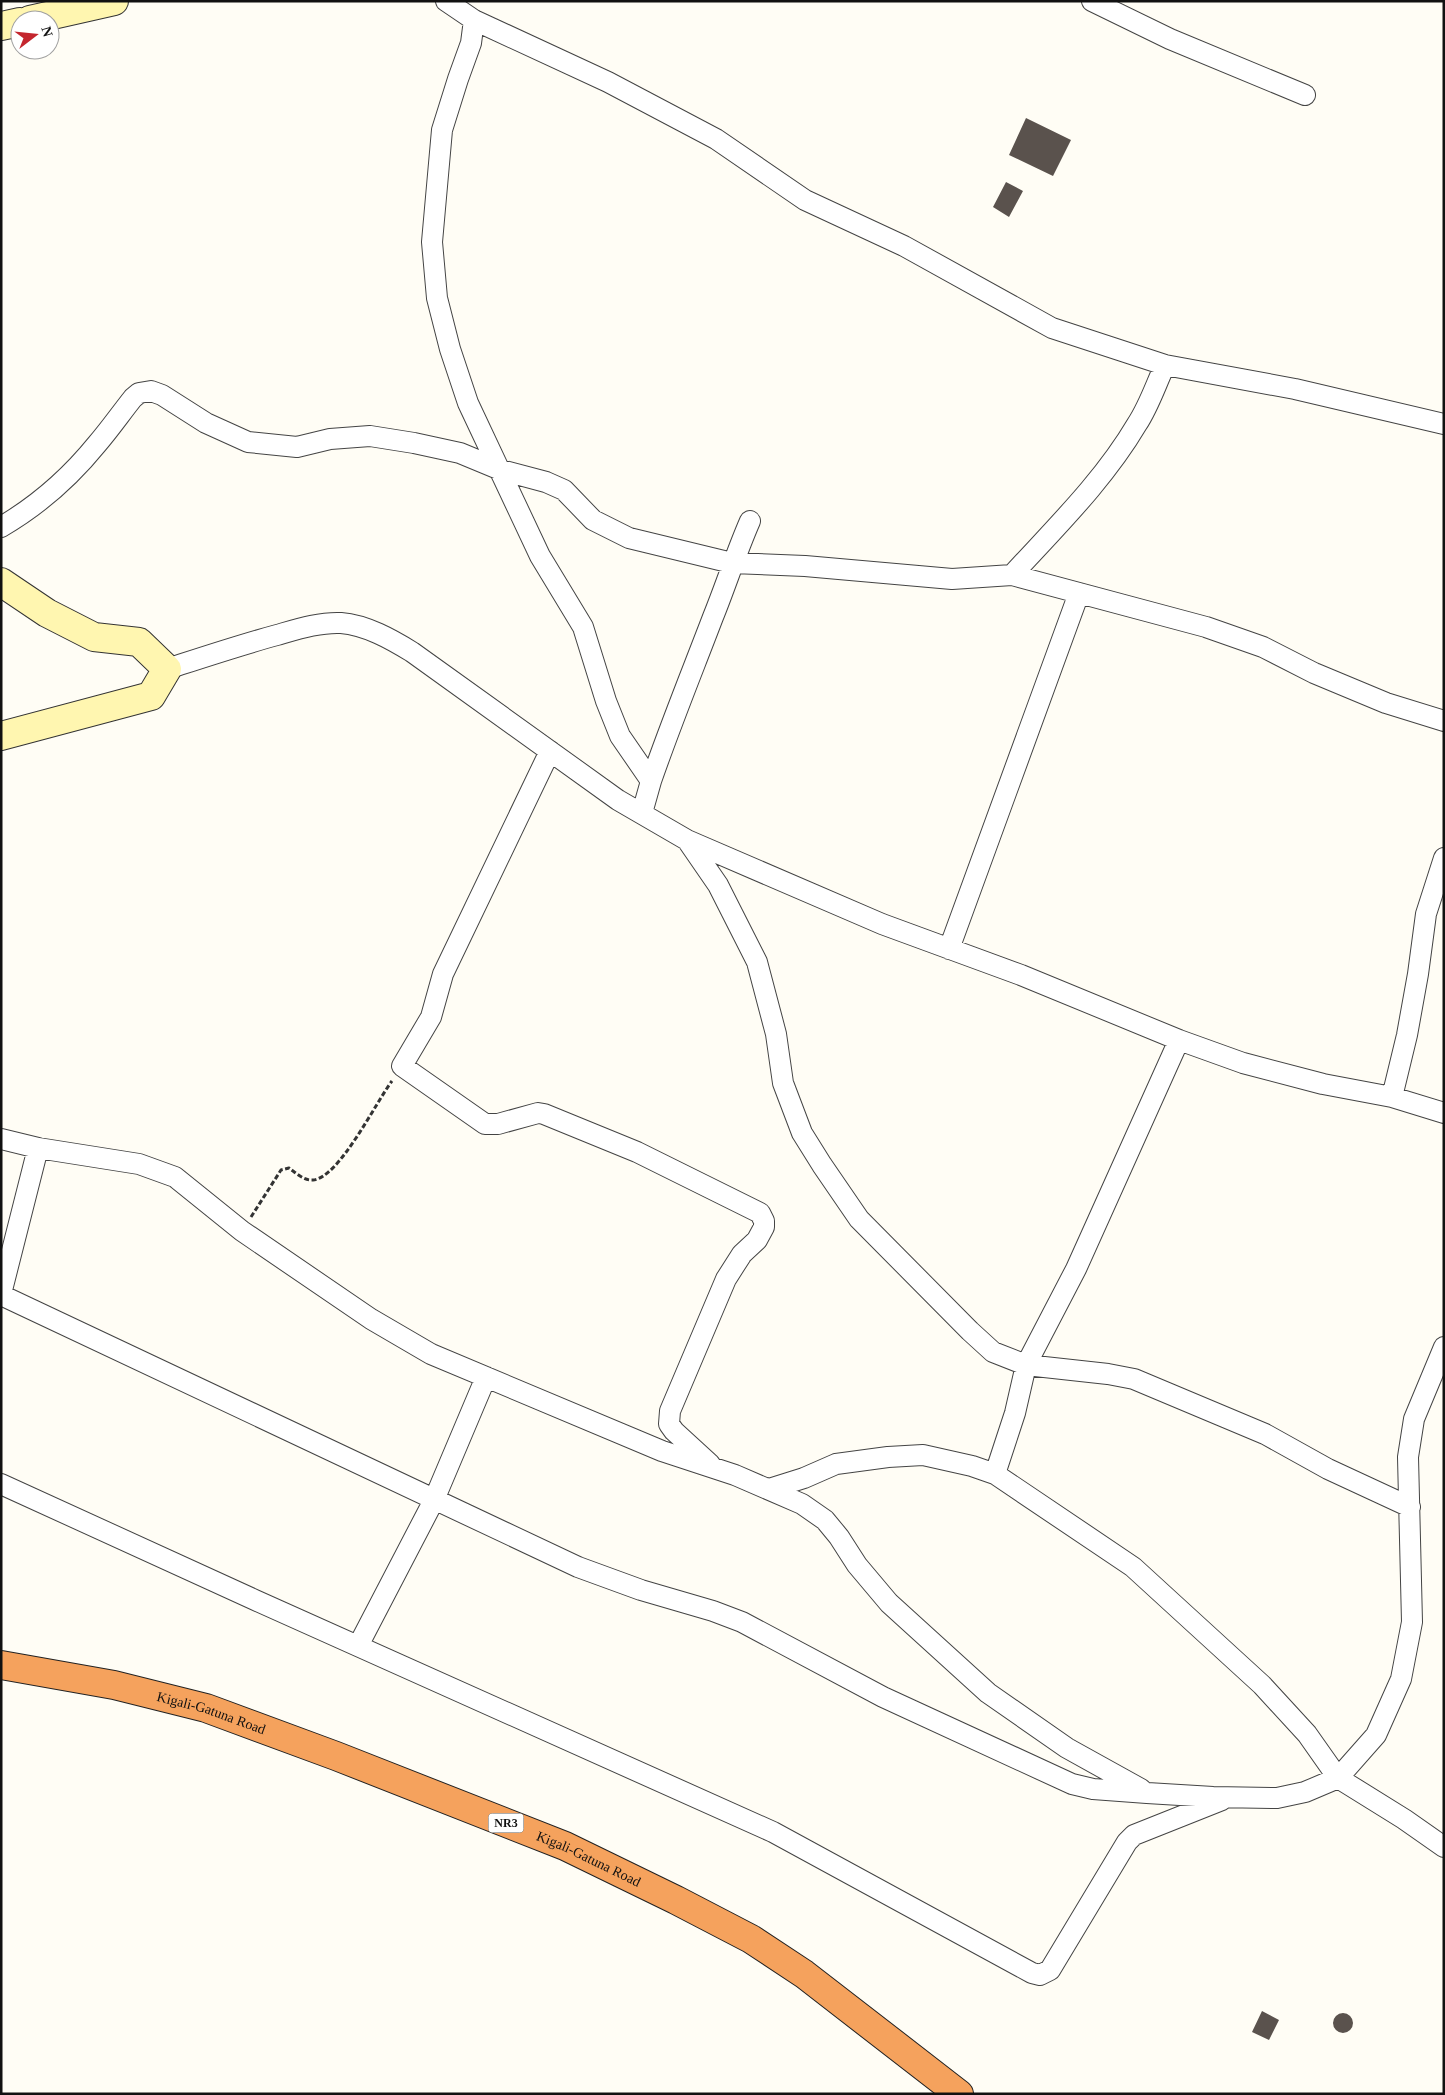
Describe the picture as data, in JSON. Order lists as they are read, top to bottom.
{
  "streets": {
    "highway": ["Kigali-Gatuna Road", "NR3"]
  },
  "north": "right"
}
